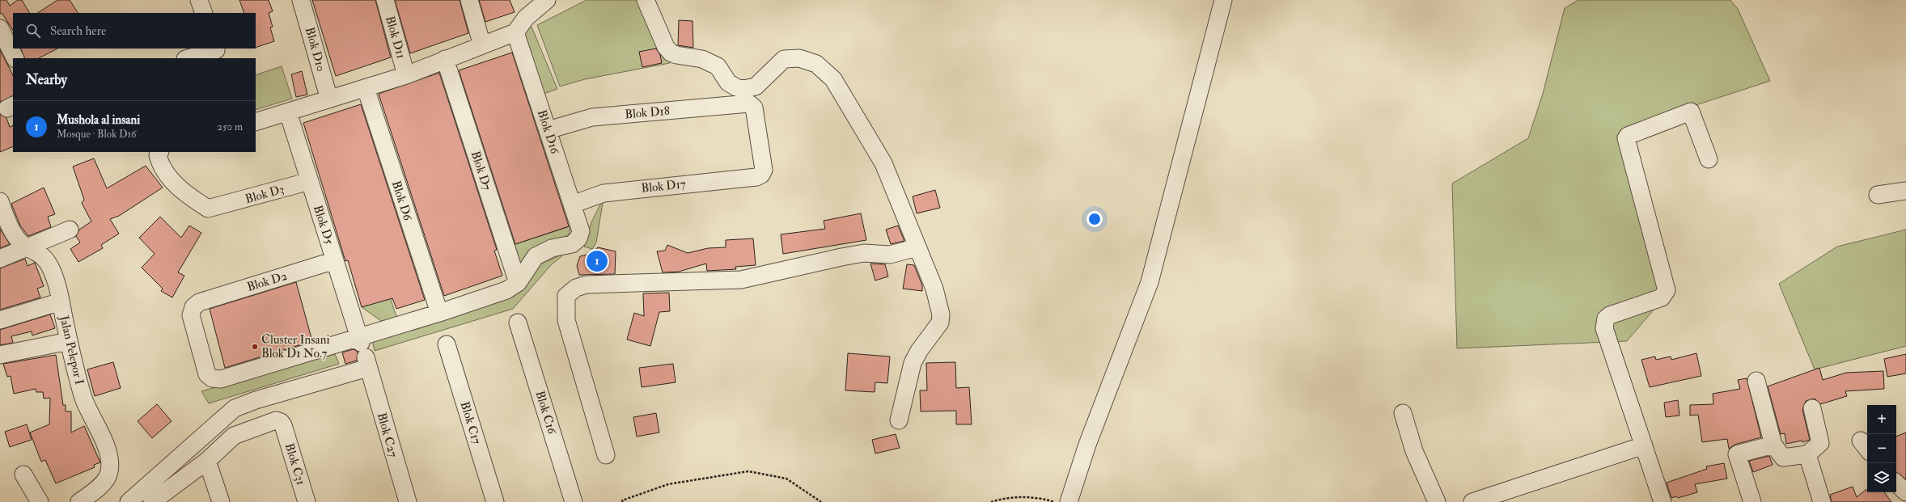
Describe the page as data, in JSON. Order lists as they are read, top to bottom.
{
  "streets": {
    "street": [
      "Blok D11",
      "Blok D10",
      "Blok D18",
      "Blok D16",
      "Blok D7",
      "Blok D17",
      "Blok D3",
      "Blok D6",
      "Blok D5",
      "Blok D2",
      "Jalan Pelepor I",
      "Blok C16",
      "Blok C17",
      "Blok C27",
      "Blok C31"
    ]
  },
  "crossings": [
    ["Blok D18", "Blok D16"],
    ["Blok D18", "Blok D17"],
    ["Blok D16", "Blok D7"],
    ["Blok D16", "Blok D17"],
    ["Blok D3", "Blok D5"],
    ["Blok D5", "Blok D2"],
    ["Blok D5", "Blok C27"],
    ["Blok D2", "Blok C27"]
  ],
  "places": ["Cluster Insani Blok D1 No.7"],
  "page": {
    "search": "Search here",
    "heading": "Nearby",
    "list": [
      {
        "mark": "1",
        "name": "Mushola al insani",
        "note": "Mosque · Blok D16",
        "value": "250 m"
      }
    ],
    "pins": "1",
    "map_buttons": ["+", "−"]
  }
}
